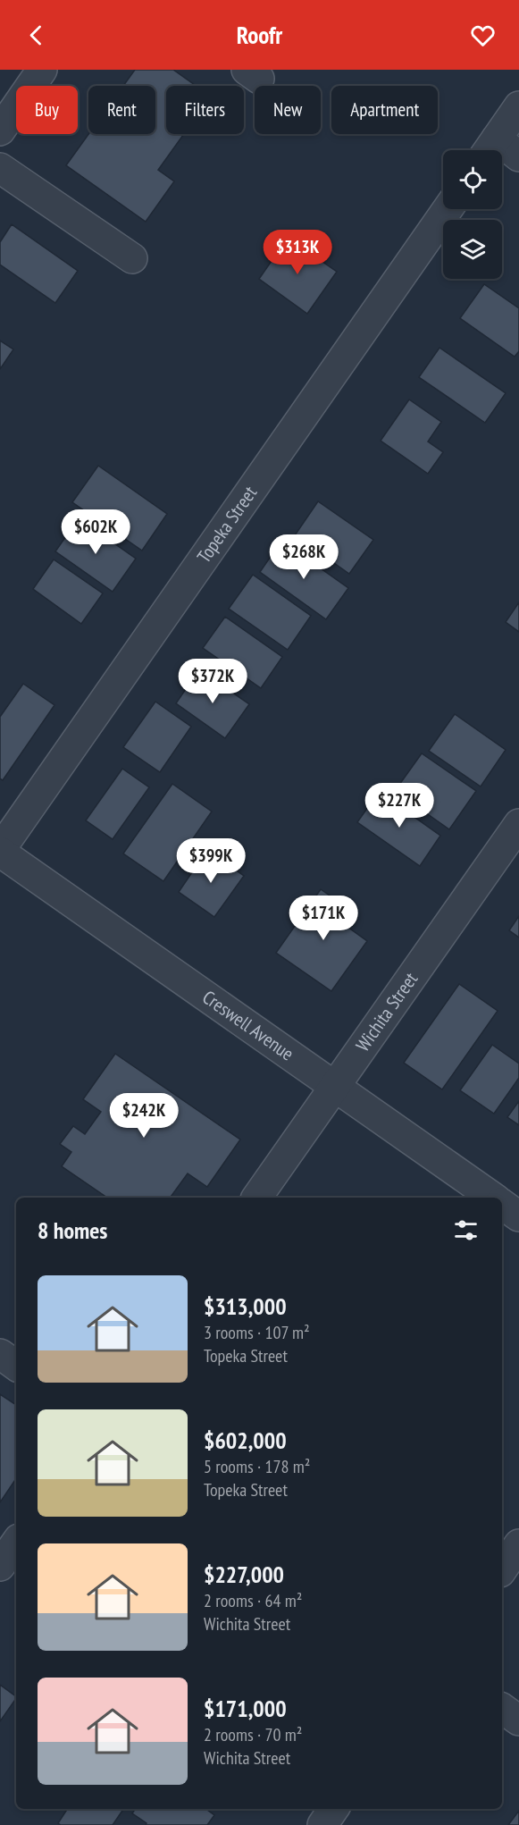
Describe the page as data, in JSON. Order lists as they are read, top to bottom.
{
  "streets": {
    "street": ["Topeka Street", "Wichita Street", "Creswell Avenue"]
  },
  "crossings": [
    ["Topeka Street", "Creswell Avenue"],
    ["Wichita Street", "Creswell Avenue"]
  ],
  "page": {
    "header": "Roofr",
    "chip": [
      "Buy",
      "Rent",
      "Filters",
      "New",
      "Apartment"
    ],
    "price": [
      "$313K",
      "$602K",
      "$268K",
      "$372K",
      "$227K",
      "$399K",
      "$171K",
      "$242K"
    ],
    "heading": "8 homes",
    "list": [
      {
        "name": "$313,000",
        "note": "3 rooms · 107 m² · Topeka Street"
      },
      {
        "name": "$602,000",
        "note": "5 rooms · 178 m² · Topeka Street"
      },
      {
        "name": "$227,000",
        "note": "2 rooms · 64 m² · Wichita Street"
      },
      {
        "name": "$171,000",
        "note": "2 rooms · 70 m² · Wichita Street"
      }
    ]
  }
}
